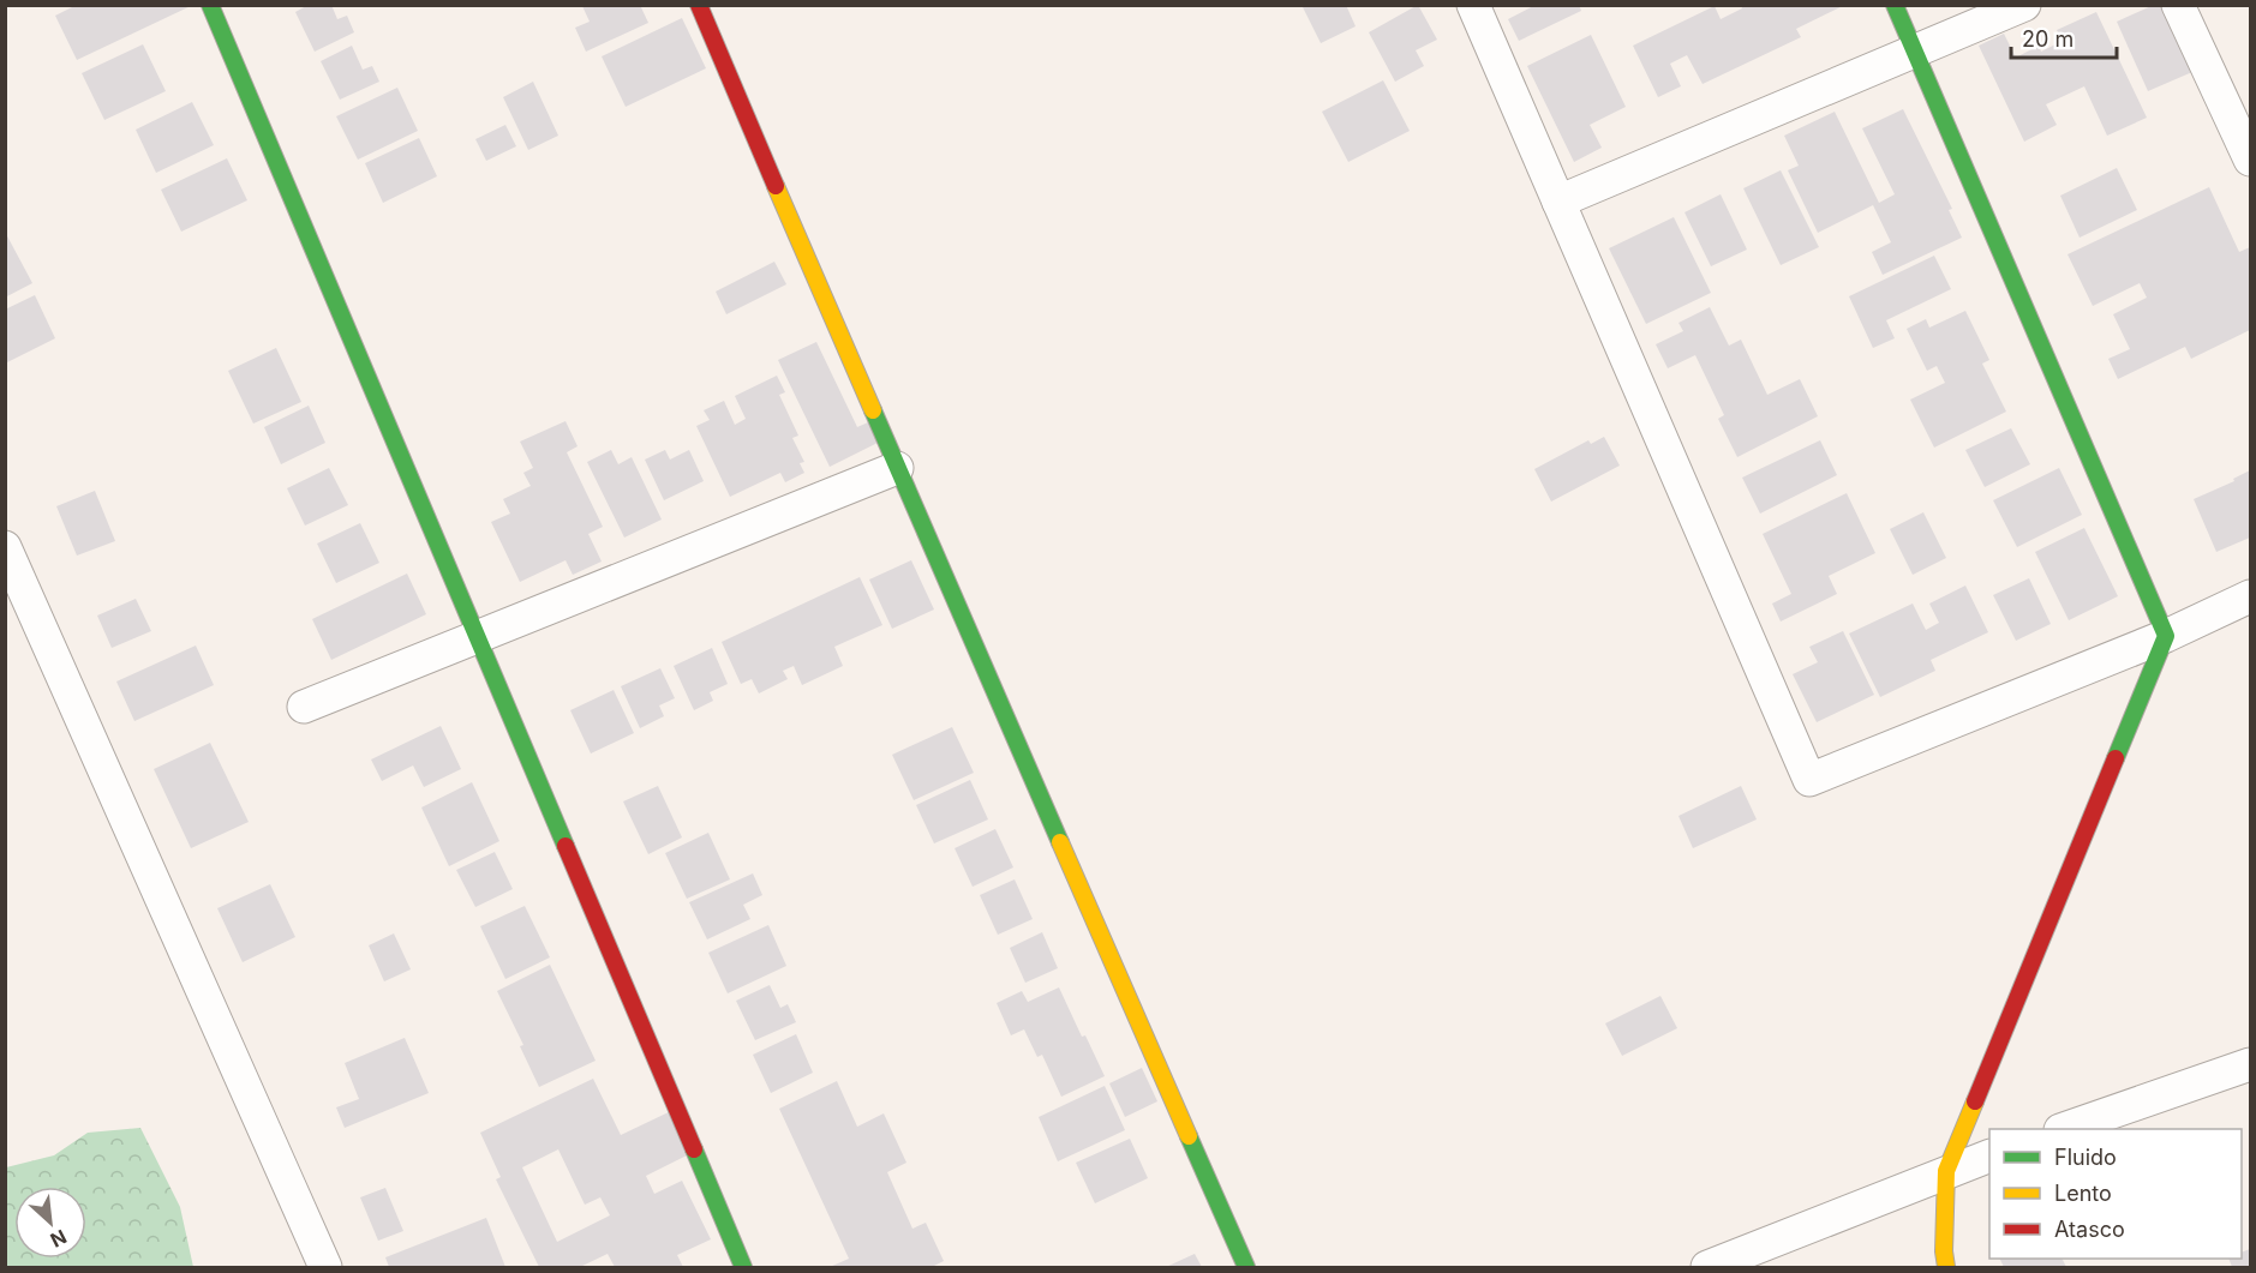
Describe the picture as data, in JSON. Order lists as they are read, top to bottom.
{
  "legend": ["Fluido", "Lento", "Atasco"],
  "scale_bar": "20 m",
  "north": "bottom right"
}
